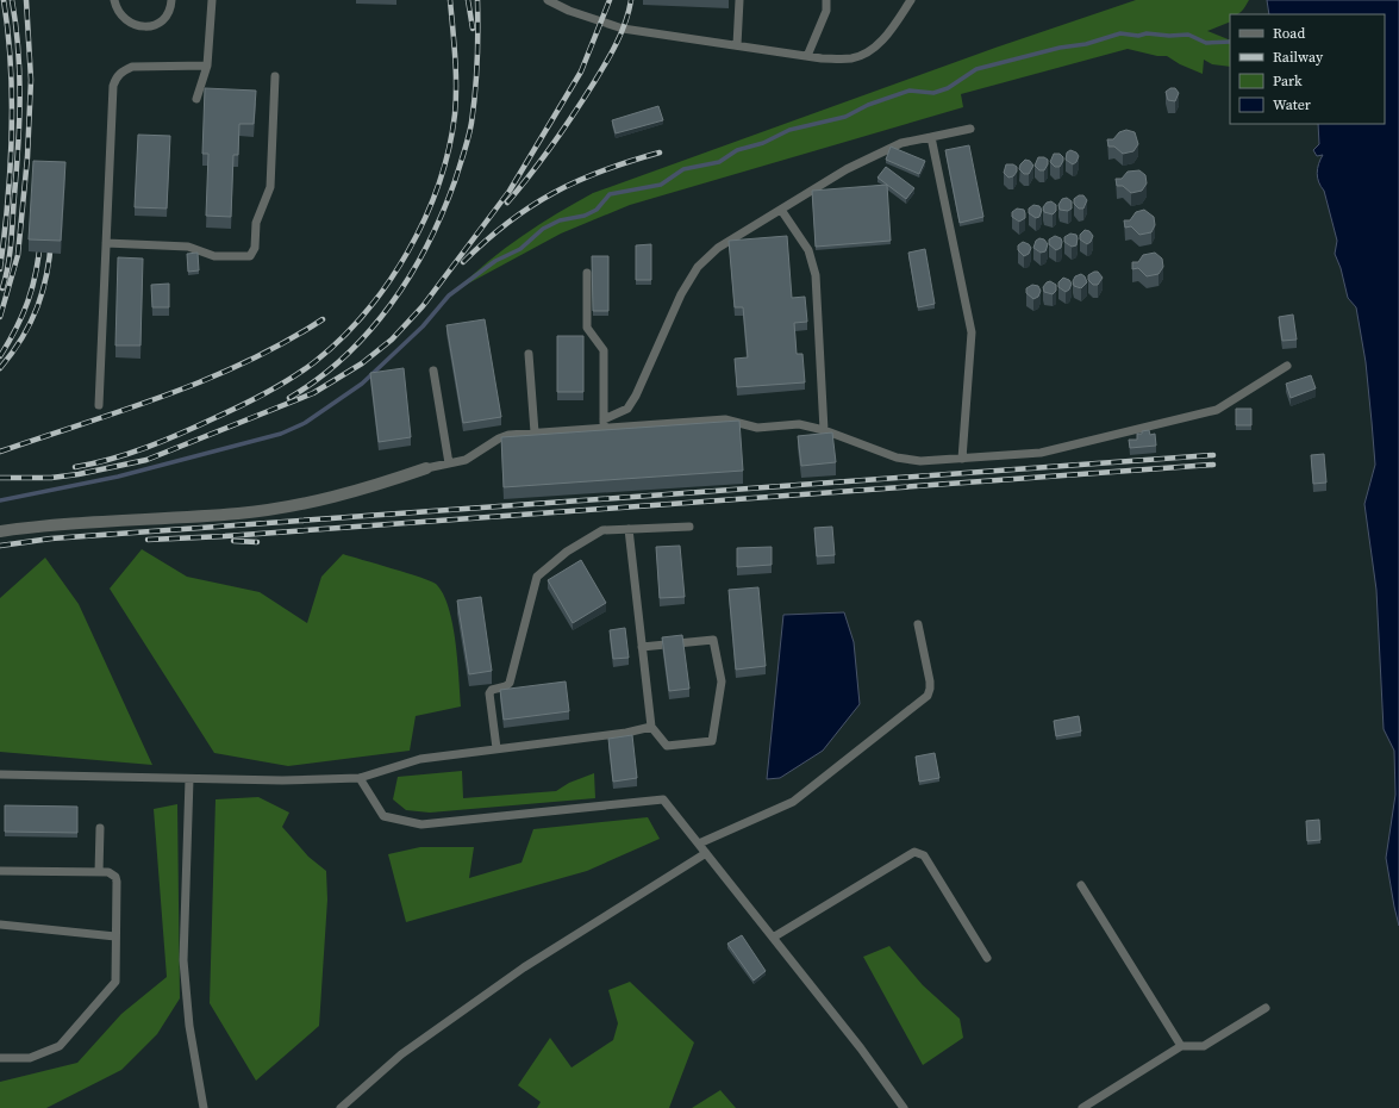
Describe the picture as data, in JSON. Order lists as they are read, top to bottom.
{
  "legend": [
    "Road",
    "Railway",
    "Park",
    "Water"
  ]
}
